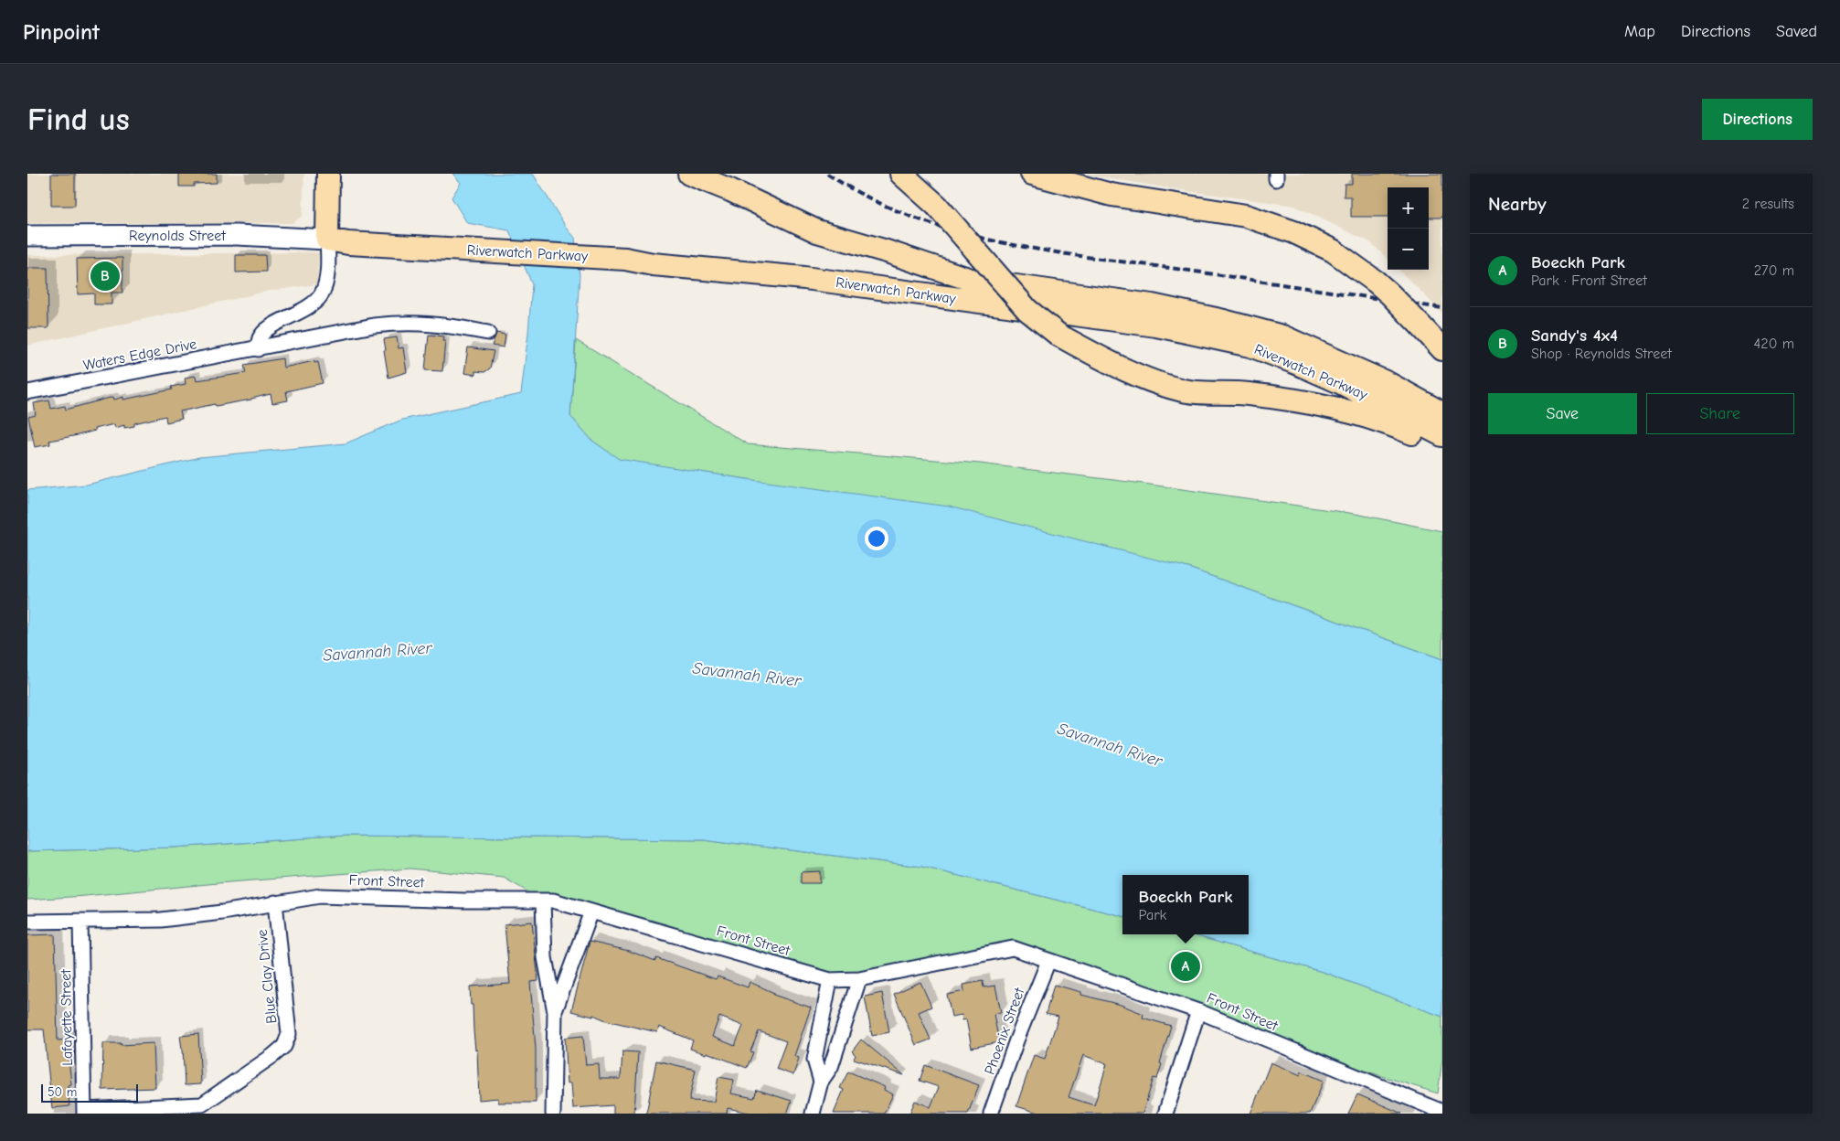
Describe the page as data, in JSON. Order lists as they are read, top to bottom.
{
  "streets": {
    "main road": ["Reynolds Street", "Riverwatch Parkway"],
    "street": [
      "Waters Edge Drive",
      "Front Street",
      "Blue Clay Drive",
      "Lafayette Street",
      "Phoenix Street"
    ]
  },
  "crossings": [
    ["Reynolds Street", "Riverwatch Parkway"],
    ["Front Street", "Blue Clay Drive"],
    ["Front Street", "Lafayette Street"],
    ["Front Street", "Phoenix Street"],
    ["Blue Clay Drive", "Lafayette Street"]
  ],
  "water": ["Savannah River"],
  "scale_bar": "50 m",
  "page": {
    "header": "Pinpoint",
    "nav": ["Map", "Directions", "Saved"],
    "buttons": [
      "Directions",
      ["Save", "Share"]
    ],
    "title": "Find us",
    "heading": ["Nearby", "2 results"],
    "map_buttons": ["+", "−"],
    "list": [
      {
        "mark": "A",
        "name": "Boeckh Park",
        "note": "Park · Front Street",
        "value": "270 m"
      },
      {
        "mark": "B",
        "name": "Sandy's 4x4",
        "note": "Shop · Reynolds Street",
        "value": "420 m"
      }
    ],
    "pins": ["B", "A"],
    "popup": ["Boeckh Park", "Park"],
    "scale": "50 m"
  }
}
